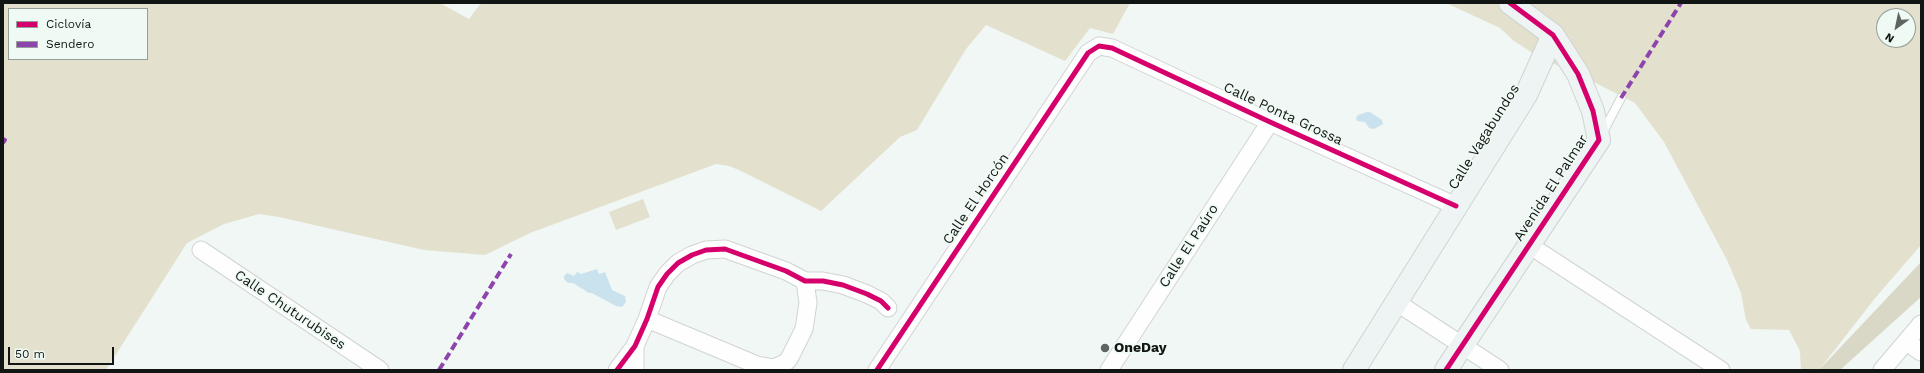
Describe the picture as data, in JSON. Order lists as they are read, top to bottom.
{
  "streets": {
    "street": [
      "Calle Ponta Grossa",
      "Calle Vagabundos",
      "Avenida El Palmar",
      "Calle El Horcón",
      "Calle El Paúro",
      "Calle Chuturubises"
    ]
  },
  "crossings": [
    ["Calle Ponta Grossa", "Calle Vagabundos"],
    ["Calle Ponta Grossa", "Calle El Horcón"],
    ["Calle Ponta Grossa", "Calle El Paúro"],
    ["Calle Vagabundos", "Avenida El Palmar"]
  ],
  "places": ["OneDay"],
  "legend": ["Ciclovía", "Sendero"],
  "scale_bar": "50 m",
  "north": "bottom left"
}
